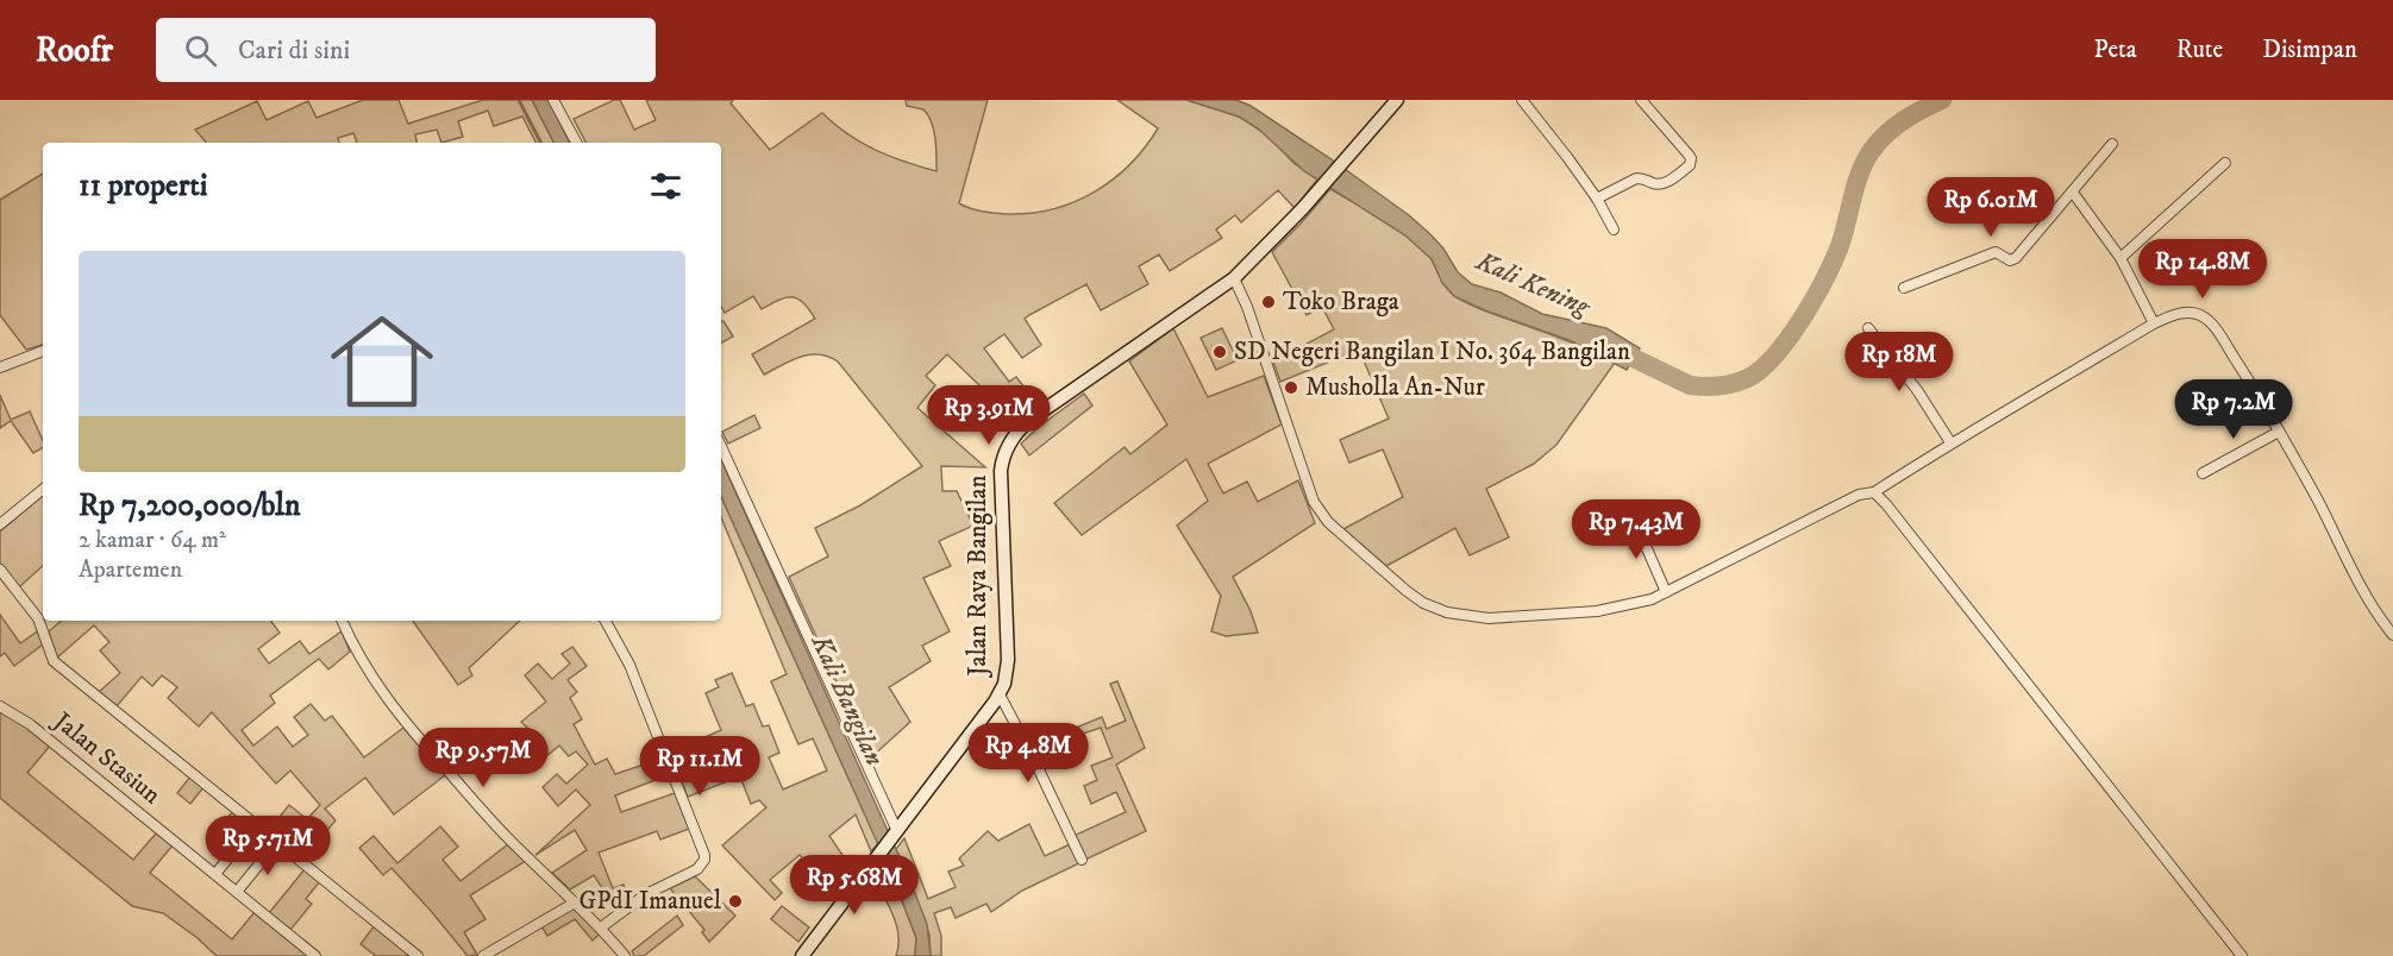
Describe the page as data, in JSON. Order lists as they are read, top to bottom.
{
  "streets": {
    "main road": ["Jalan Raya Bangilan"],
    "street": ["Jalan Stasiun"]
  },
  "water": ["Kali Kening", "Kali Bangilan"],
  "places": [
    "Toko Braga",
    "SD Negeri Bangilan I No. 364 Bangilan",
    "Musholla An-Nur",
    "GPdI Imanuel"
  ],
  "page": {
    "header": "Roofr",
    "search": "Cari di sini",
    "nav": ["Peta", "Rute", "Disimpan"],
    "heading": "11 properti",
    "price": [
      "Rp 6.01M",
      "Rp 14.8M",
      "Rp 18M",
      "Rp 7.2M",
      "Rp 3.91M",
      "Rp 7.43M",
      "Rp 4.8M",
      "Rp 9.57M",
      "Rp 11.1M",
      "Rp 5.71M",
      "Rp 5.68M"
    ],
    "list": [
      {
        "name": "Rp 7,200,000/bln",
        "note": "2 kamar · 64 m² · Apartemen"
      }
    ]
  }
}
